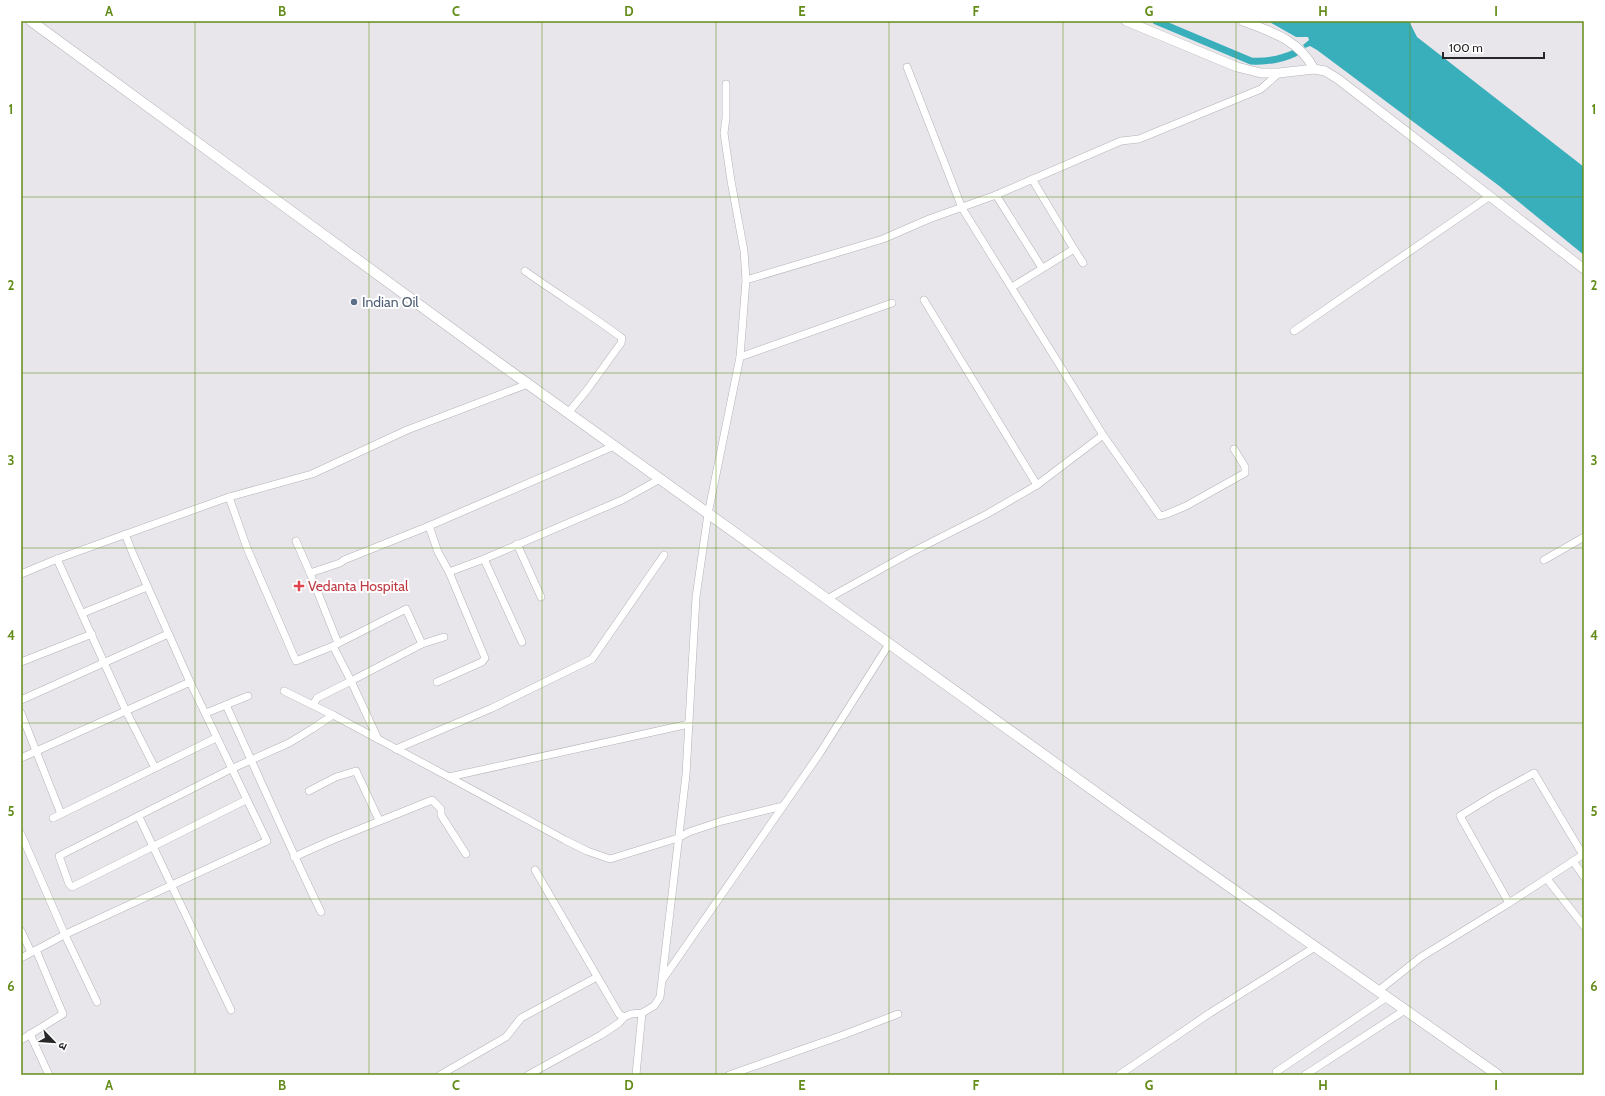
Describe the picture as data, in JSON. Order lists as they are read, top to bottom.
{
  "places": {
    "other": ["Indian Oil"],
    "health": ["Vedanta Hospital"]
  },
  "scale_bar": "100 m",
  "north": "bottom right",
  "grid": {
    "columns": [
      "A",
      "B",
      "C",
      "D",
      "E",
      "F",
      "G",
      "H",
      "I"
    ],
    "rows": [
      "1",
      "2",
      "3",
      "4",
      "5",
      "6"
    ]
  }
}
